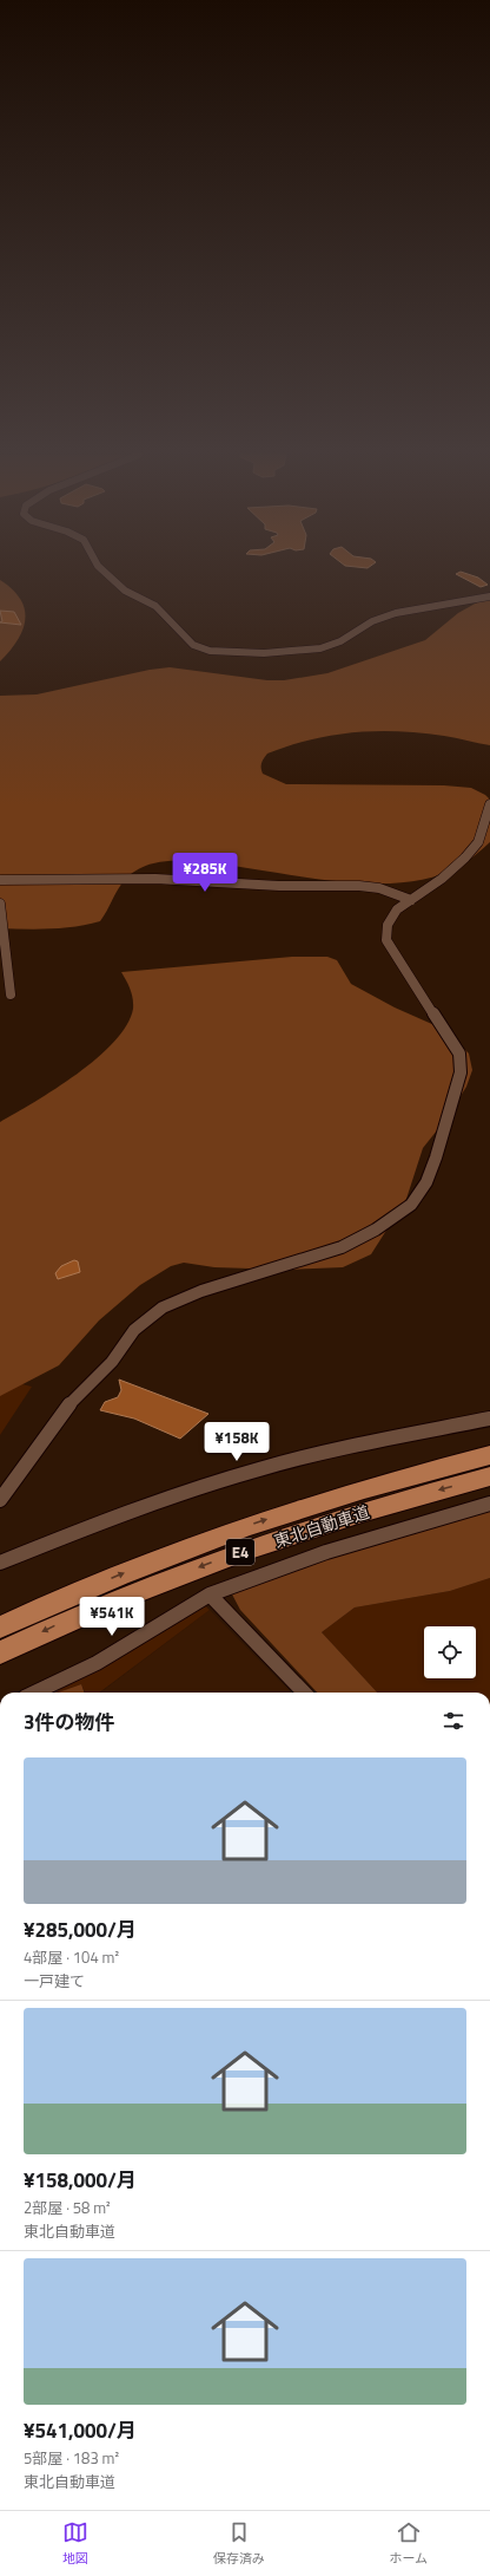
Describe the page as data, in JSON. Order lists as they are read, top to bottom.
{
  "streets": {
    "highway": ["東北自動車道", "E4"]
  },
  "page": {
    "price": ["¥285K", "¥158K", "¥541K"],
    "heading": "3件の物件",
    "list": [
      {
        "name": "¥285,000/月",
        "note": "4部屋 · 104 m² · 一戸建て"
      },
      {
        "name": "¥158,000/月",
        "note": "2部屋 · 58 m² · 東北自動車道"
      },
      {
        "name": "¥541,000/月",
        "note": "5部屋 · 183 m² · 東北自動車道"
      }
    ],
    "tabs": ["地図", "保存済み", "ホーム"]
  }
}
